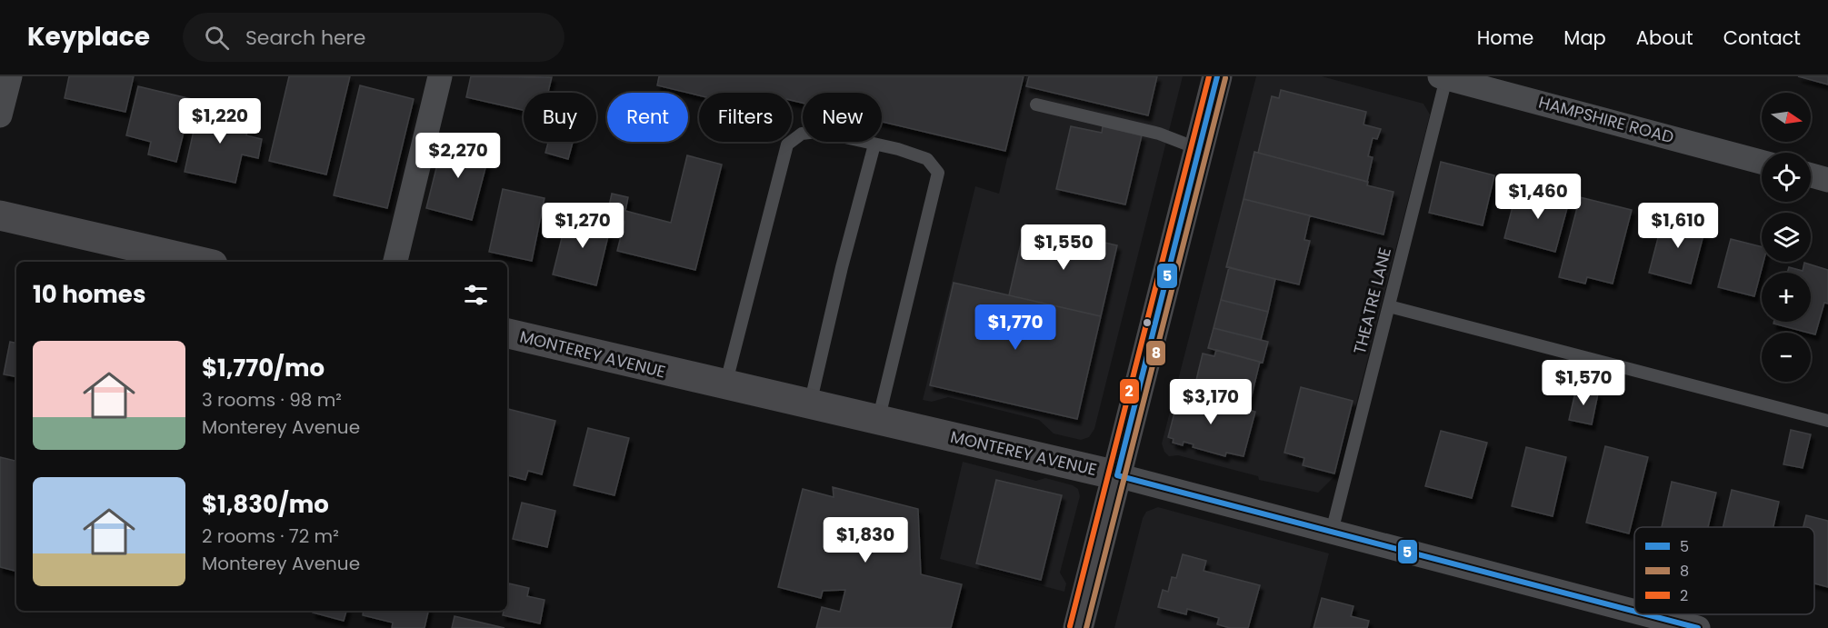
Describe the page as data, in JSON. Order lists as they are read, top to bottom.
{
  "streets": {
    "street": ["HAMPSHIRE ROAD", "MONTEREY AVENUE"],
    "lane": ["THEATRE LANE"]
  },
  "crossings": [
    ["HAMPSHIRE ROAD", "THEATRE LANE"],
    ["THEATRE LANE", "MONTEREY AVENUE"]
  ],
  "lines": ["transit line 5", "transit line 2", "transit line 8"],
  "legend": ["5", "8", "2"],
  "north": "right",
  "page": {
    "header": "Keyplace",
    "search": "Search here",
    "nav": [
      "Home",
      "Map",
      "About",
      "Contact"
    ],
    "map_buttons": ["+", "−"],
    "chip": [
      "Buy",
      "Rent",
      "Filters",
      "New"
    ],
    "price": [
      "$1,220",
      "$2,270",
      "$1,460",
      "$1,270",
      "$1,610",
      "$1,550",
      "$1,770",
      "$1,570",
      "$3,170",
      "$1,830"
    ],
    "heading": "10 homes",
    "list": [
      {
        "name": "$1,770/mo",
        "note": "3 rooms · 98 m² · Monterey Avenue"
      },
      {
        "name": "$1,830/mo",
        "note": "2 rooms · 72 m² · Monterey Avenue"
      }
    ]
  }
}
